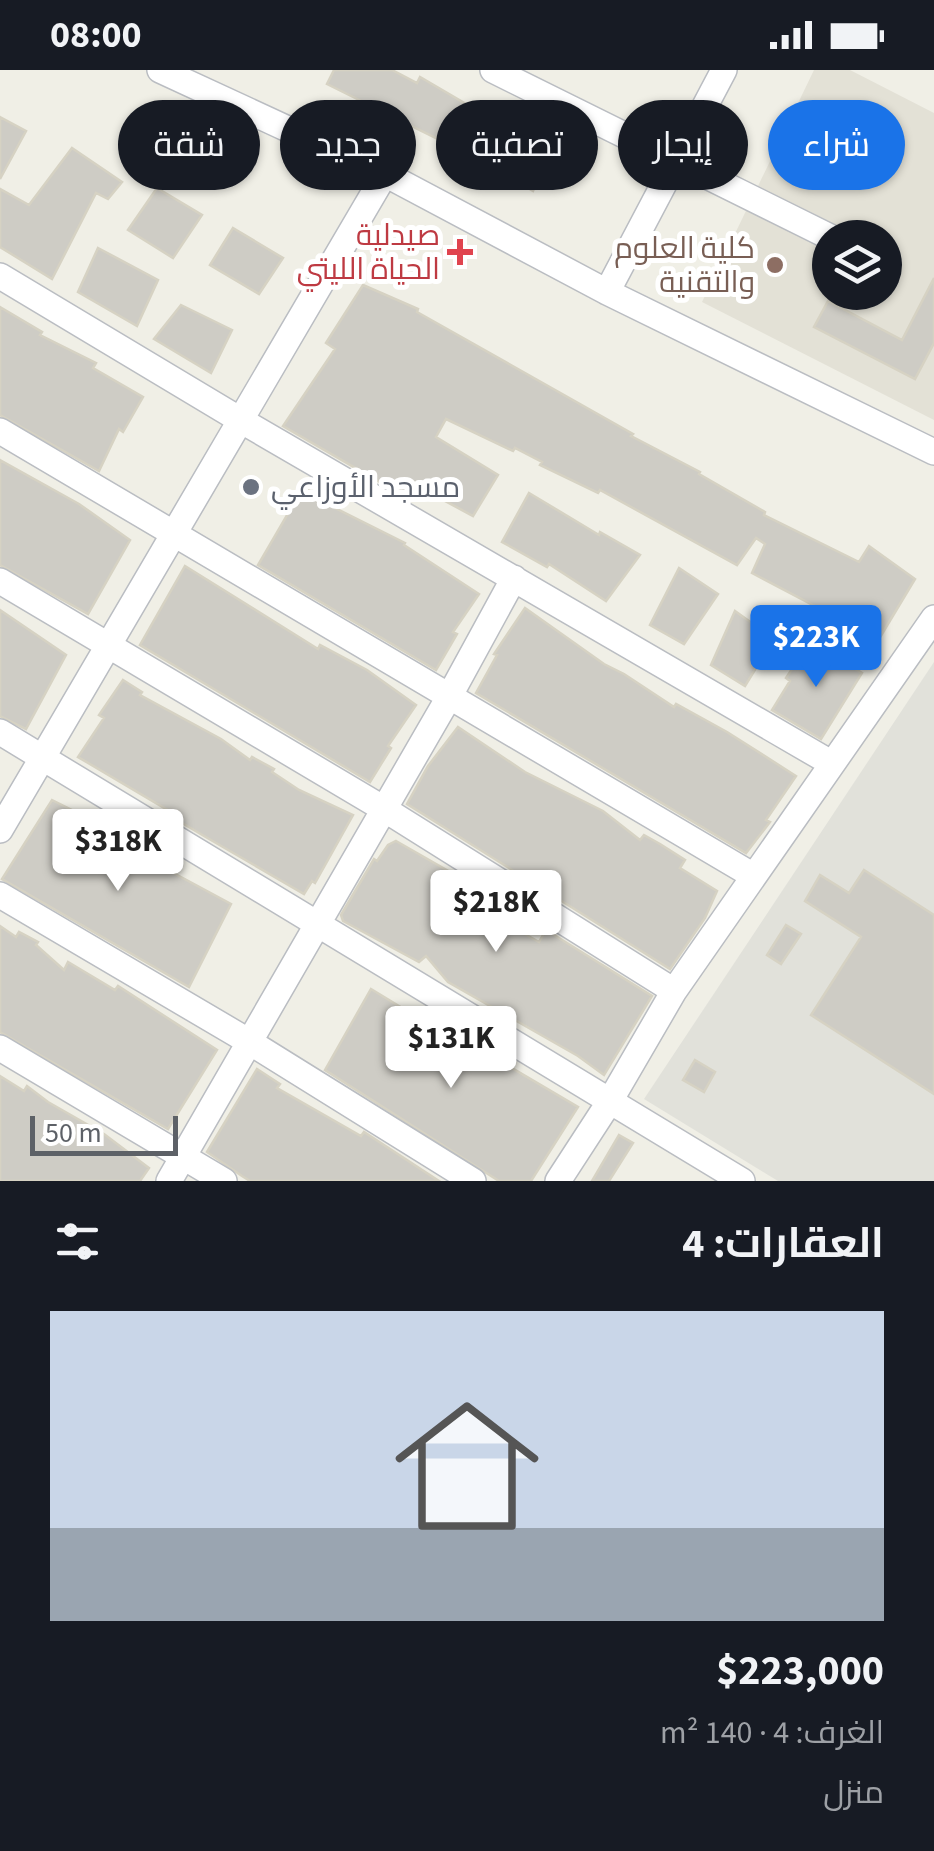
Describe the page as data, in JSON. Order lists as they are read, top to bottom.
{
  "places": {
    "health": ["صيدلية الحياة الليتي"],
    "other": ["كلية العلوم والتقنية", "مسجد الأوزاعي"]
  },
  "scale_bar": "50 m",
  "page": {
    "status": "08:00",
    "chip": [
      "شراء",
      "إيجار",
      "تصفية",
      "جديد",
      "شقة"
    ],
    "price": [
      "$223K",
      "$318K",
      "$218K",
      "$131K"
    ],
    "scale": "50 m",
    "heading": "العقارات: 4",
    "list": [
      {
        "name": "$223,000",
        "note": "الغرف: 4 · 140 m² · منزل"
      }
    ]
  }
}
